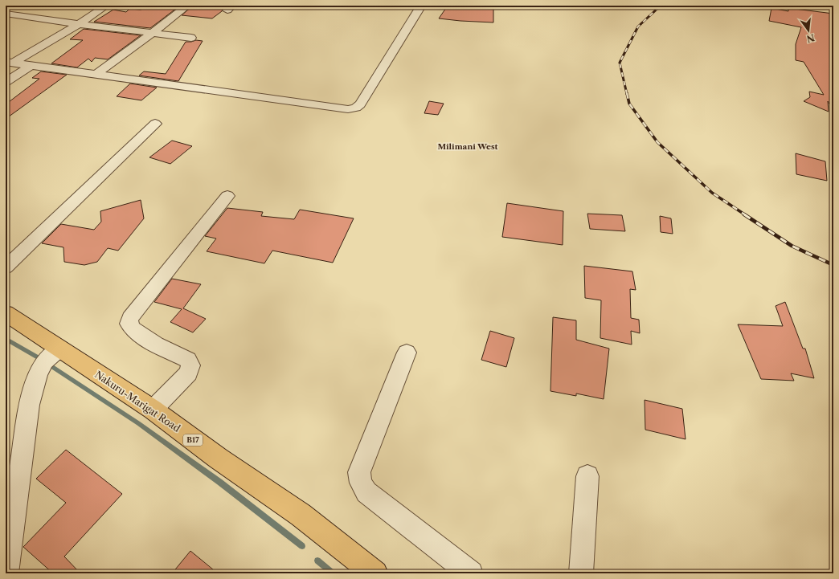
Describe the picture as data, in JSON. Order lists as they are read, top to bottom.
{
  "streets": {
    "main road": ["Nakuru-Marigat Road", "B17"]
  },
  "districts": ["Milimani West"],
  "north": "bottom"
}
